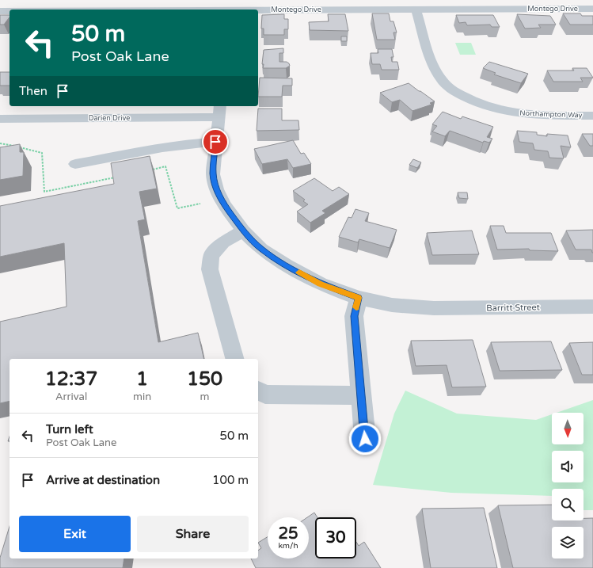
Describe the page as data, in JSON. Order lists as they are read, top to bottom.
{
  "streets": {
    "street": [
      "Montego Drive",
      "Northampton Way",
      "Darien Drive",
      "Barritt Street"
    ]
  },
  "crossings": [
    ["Montego Drive", "Northampton Way"],
    ["Darien Drive", "Barritt Street"]
  ],
  "north": "bottom",
  "page": {
    "turn": ["50 m", "Post Oak Lane"],
    "then": "Then",
    "eta": [
      "12:37",
      "Arrival",
      "1",
      "min",
      "150",
      "m"
    ],
    "list": [
      {
        "name": "Turn left",
        "note": "Post Oak Lane",
        "value": "50 m"
      },
      {
        "name": "Arrive at destination",
        "value": "100 m"
      }
    ],
    "buttons": ["Exit", "Share"],
    "speed": "25 km/h",
    "limit": "30"
  }
}
